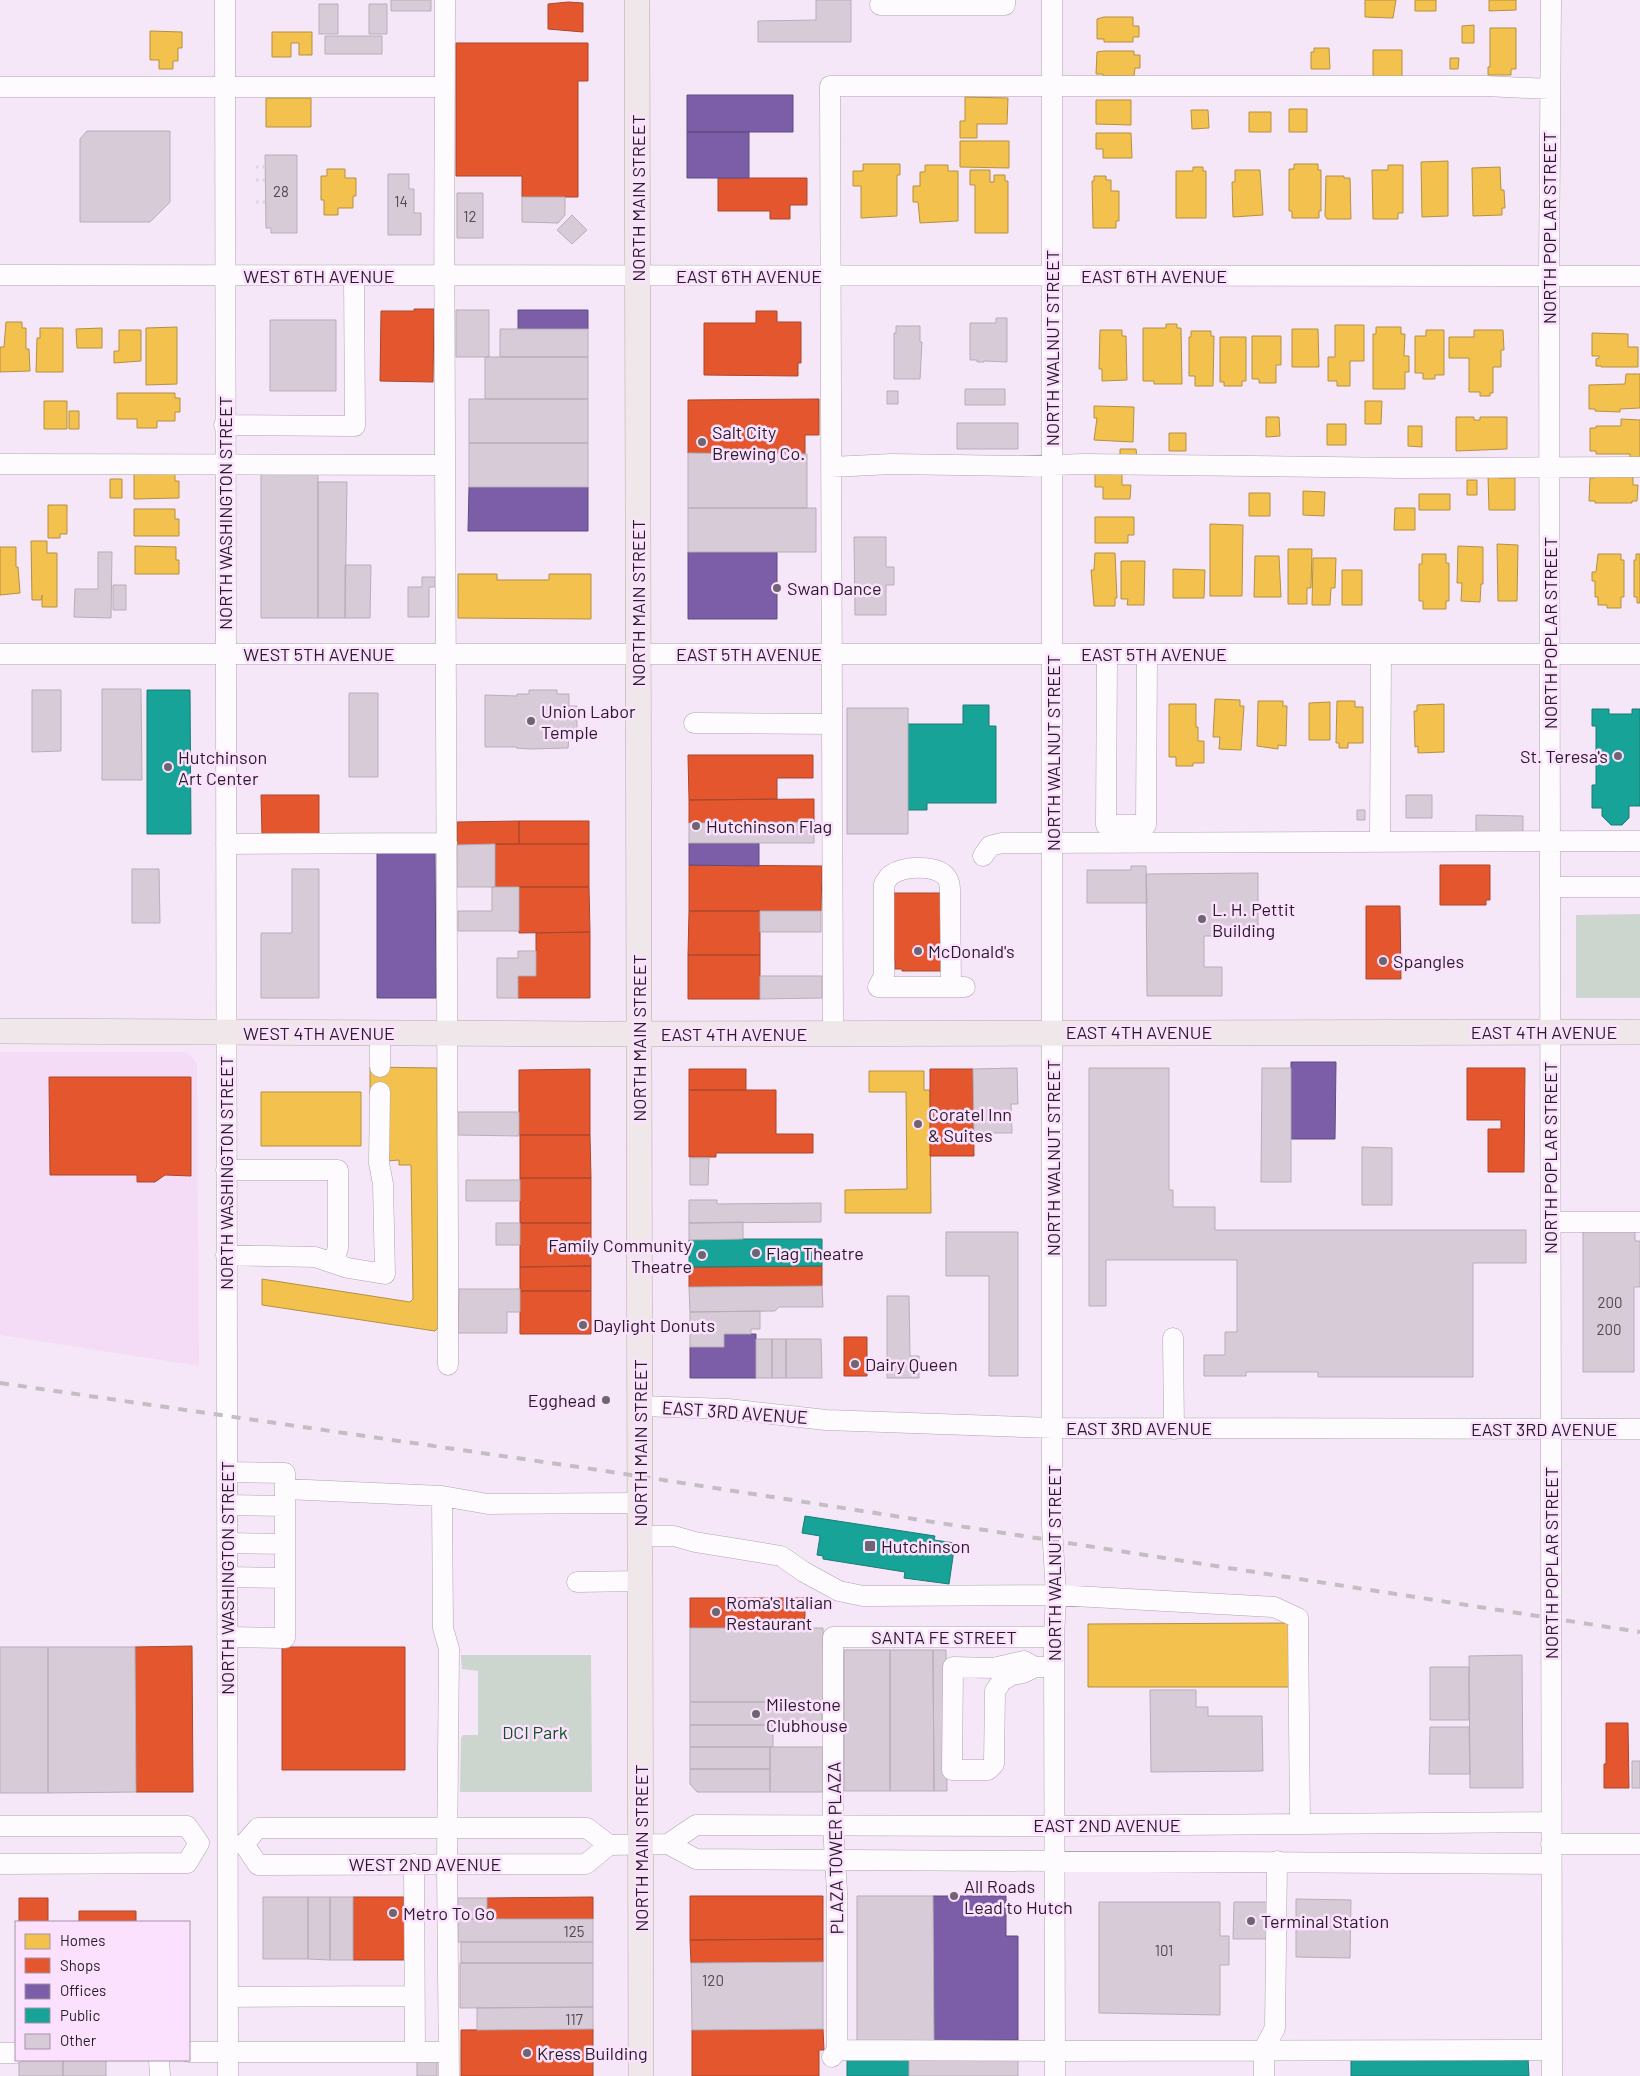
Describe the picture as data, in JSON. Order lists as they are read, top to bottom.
{
  "streets": {
    "main road": ["NORTH MAIN STREET", "EAST 4TH AVENUE", "WEST 4TH AVENUE"],
    "street": [
      "NORTH POPLAR STREET",
      "WEST 6TH AVENUE",
      "EAST 6TH AVENUE",
      "NORTH WALNUT STREET",
      "NORTH WASHINGTON STREET",
      "WEST 5TH AVENUE",
      "EAST 5TH AVENUE",
      "EAST 3RD AVENUE",
      "SANTA FE STREET",
      "EAST 2ND AVENUE",
      "PLAZA TOWER PLAZA",
      "WEST 2ND AVENUE"
    ]
  },
  "crossings": [
    ["NORTH MAIN STREET", "WEST 6TH AVENUE"],
    ["NORTH MAIN STREET", "EAST 6TH AVENUE"],
    ["NORTH MAIN STREET", "WEST 5TH AVENUE"],
    ["NORTH MAIN STREET", "EAST 5TH AVENUE"],
    ["NORTH MAIN STREET", "EAST 4TH AVENUE"],
    ["NORTH MAIN STREET", "WEST 4TH AVENUE"],
    ["NORTH MAIN STREET", "EAST 3RD AVENUE"],
    ["NORTH MAIN STREET", "EAST 2ND AVENUE"],
    ["NORTH POPLAR STREET", "EAST 6TH AVENUE"],
    ["NORTH POPLAR STREET", "EAST 5TH AVENUE"],
    ["NORTH POPLAR STREET", "EAST 4TH AVENUE"],
    ["NORTH POPLAR STREET", "EAST 3RD AVENUE"],
    ["NORTH POPLAR STREET", "EAST 2ND AVENUE"],
    ["WEST 6TH AVENUE", "EAST 6TH AVENUE"],
    ["WEST 6TH AVENUE", "NORTH WASHINGTON STREET"],
    ["EAST 6TH AVENUE", "NORTH WALNUT STREET"],
    ["NORTH WALNUT STREET", "EAST 5TH AVENUE"],
    ["NORTH WALNUT STREET", "EAST 4TH AVENUE"],
    ["NORTH WALNUT STREET", "EAST 3RD AVENUE"],
    ["NORTH WALNUT STREET", "SANTA FE STREET"],
    ["NORTH WALNUT STREET", "EAST 2ND AVENUE"],
    ["NORTH WALNUT STREET", "PLAZA TOWER PLAZA"],
    ["NORTH WASHINGTON STREET", "WEST 5TH AVENUE"],
    ["NORTH WASHINGTON STREET", "WEST 4TH AVENUE"],
    ["NORTH WASHINGTON STREET", "WEST 2ND AVENUE"],
    ["WEST 5TH AVENUE", "EAST 5TH AVENUE"],
    ["EAST 4TH AVENUE", "WEST 4TH AVENUE"],
    ["SANTA FE STREET", "PLAZA TOWER PLAZA"],
    ["EAST 2ND AVENUE", "PLAZA TOWER PLAZA"]
  ],
  "parks": ["DCI Park"],
  "places": {
    "other": [
      "Salt City Brewing Co.",
      "Swan Dance",
      "Union Labor Temple",
      "St. Teresa's",
      "Hutchinson Art Center",
      "Hutchinson Flag",
      "L. H. Pettit Building",
      "McDonald's",
      "Spangles",
      "Coratel Inn & Suites",
      "Flag Theatre",
      "Family Community Theatre",
      "Daylight Donuts",
      "Dairy Queen",
      "Egghead",
      "Roma's Italian Restaurant",
      "Milestone Clubhouse",
      "All Roads Lead to Hutch",
      "Metro To Go",
      "Terminal Station",
      "Kress Building"
    ],
    "transit": ["Hutchinson"]
  },
  "house_numbers": [
    "28",
    "14",
    "12",
    "200",
    "200",
    "125",
    "101",
    "120",
    "117"
  ],
  "legend": [
    "Homes",
    "Shops",
    "Offices",
    "Public",
    "Other"
  ]
}
